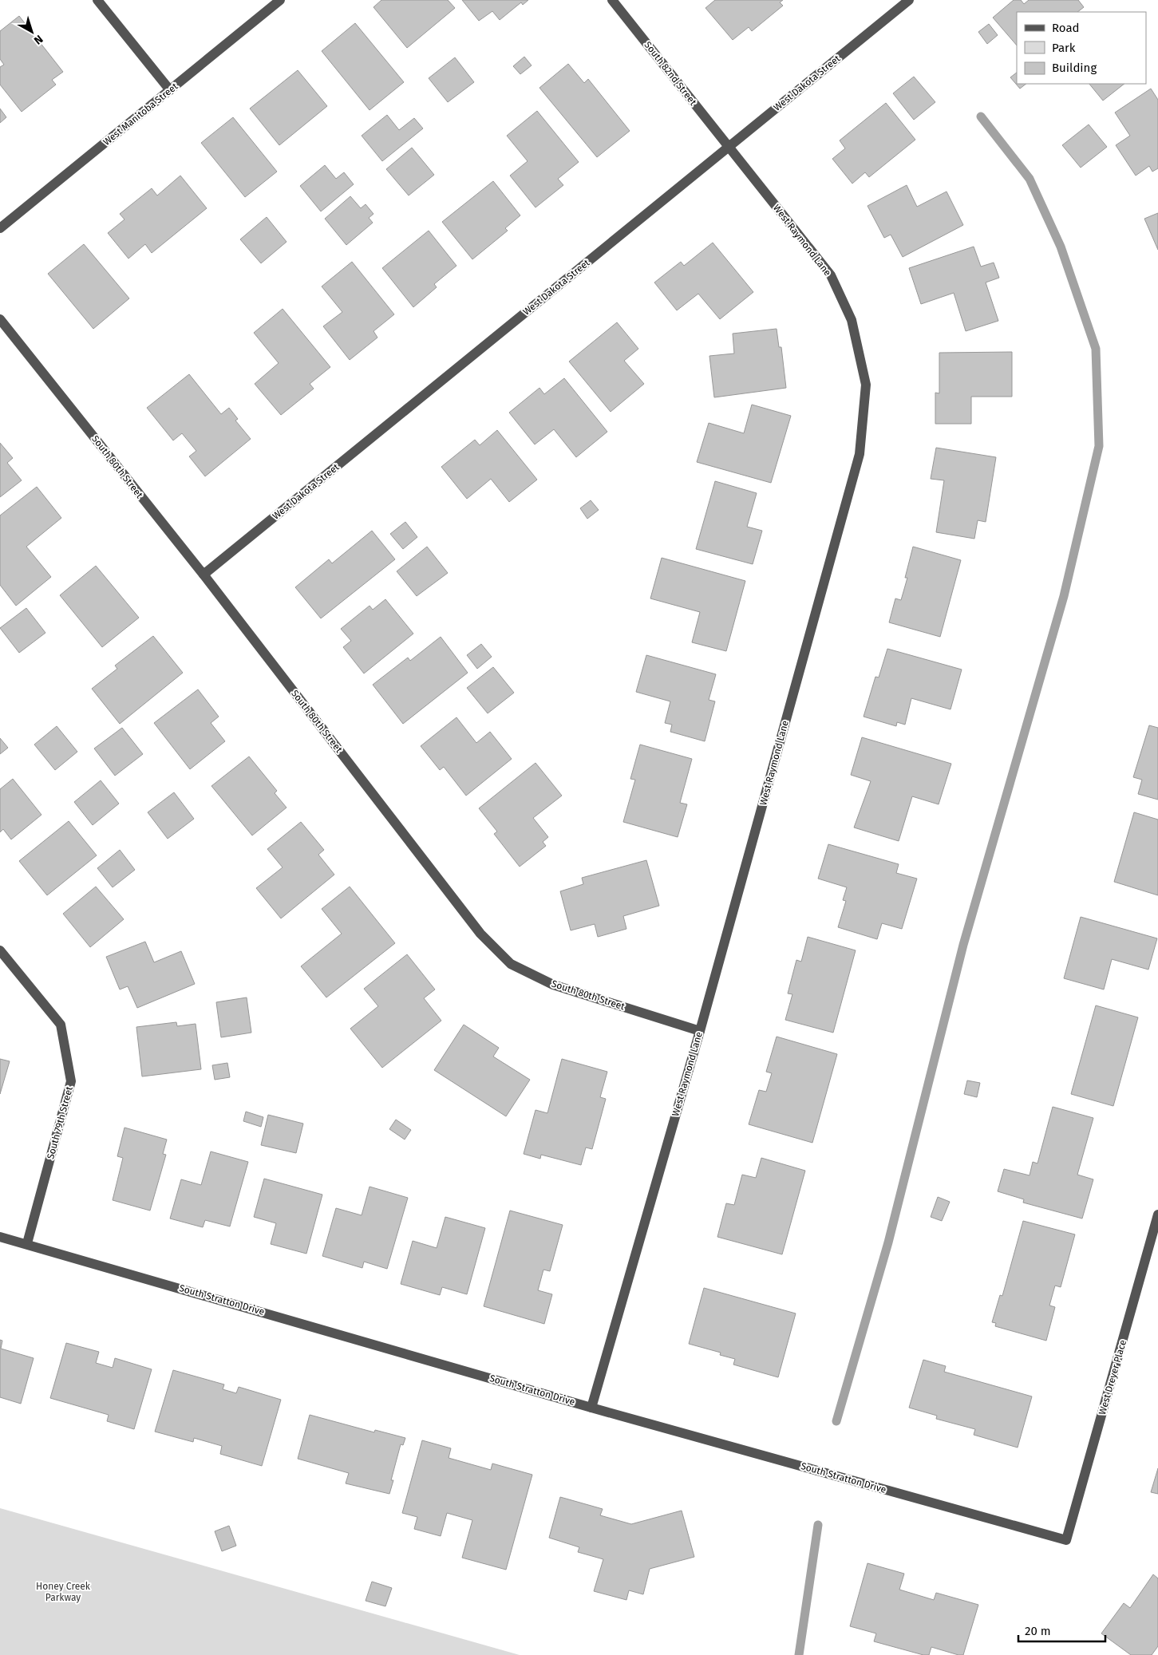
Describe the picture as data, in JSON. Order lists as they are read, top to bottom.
{
  "streets": {
    "street": [
      "South 82nd Street",
      "West Dakota Street",
      "West Manitoba Street",
      "West Raymond Lane",
      "South 80th Street",
      "South 79th Street",
      "South Stratton Drive",
      "West Dreyer Place"
    ]
  },
  "crossings": [
    ["South 82nd Street", "West Dakota Street"],
    ["South 82nd Street", "West Raymond Lane"],
    ["West Dakota Street", "West Raymond Lane"],
    ["West Dakota Street", "South 80th Street"],
    ["West Raymond Lane", "South 80th Street"],
    ["West Raymond Lane", "South Stratton Drive"],
    ["South 79th Street", "South Stratton Drive"],
    ["South Stratton Drive", "West Dreyer Place"]
  ],
  "parks": ["Honey Creek Parkway"],
  "legend": ["Road", "Park", "Building"],
  "scale_bar": "20 m",
  "north": "bottom right"
}
